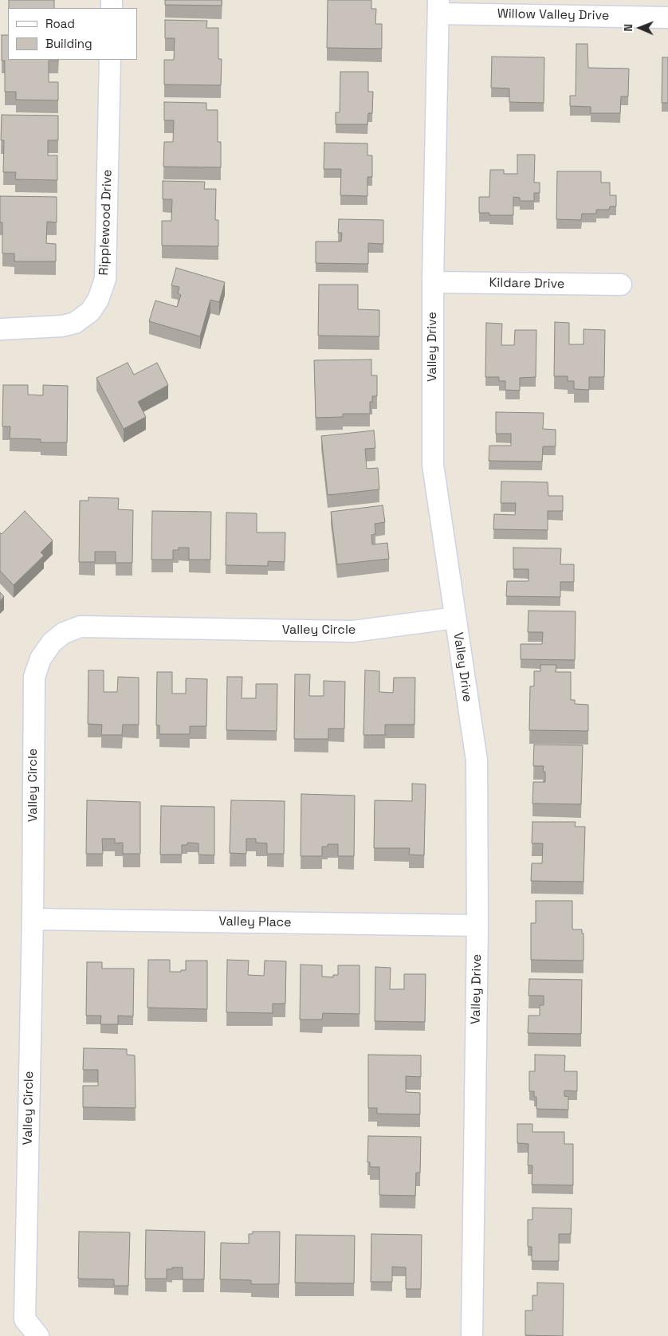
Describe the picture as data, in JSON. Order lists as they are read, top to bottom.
{
  "streets": {
    "street": [
      "Willow Valley Drive",
      "Ripplewood Drive",
      "Kildare Drive",
      "Valley Drive",
      "Valley Circle",
      "Valley Place"
    ]
  },
  "crossings": [
    ["Willow Valley Drive", "Valley Drive"],
    ["Kildare Drive", "Valley Drive"],
    ["Valley Drive", "Valley Circle"],
    ["Valley Drive", "Valley Place"],
    ["Valley Circle", "Valley Place"]
  ],
  "legend": ["Road", "Building"],
  "north": "left"
}
